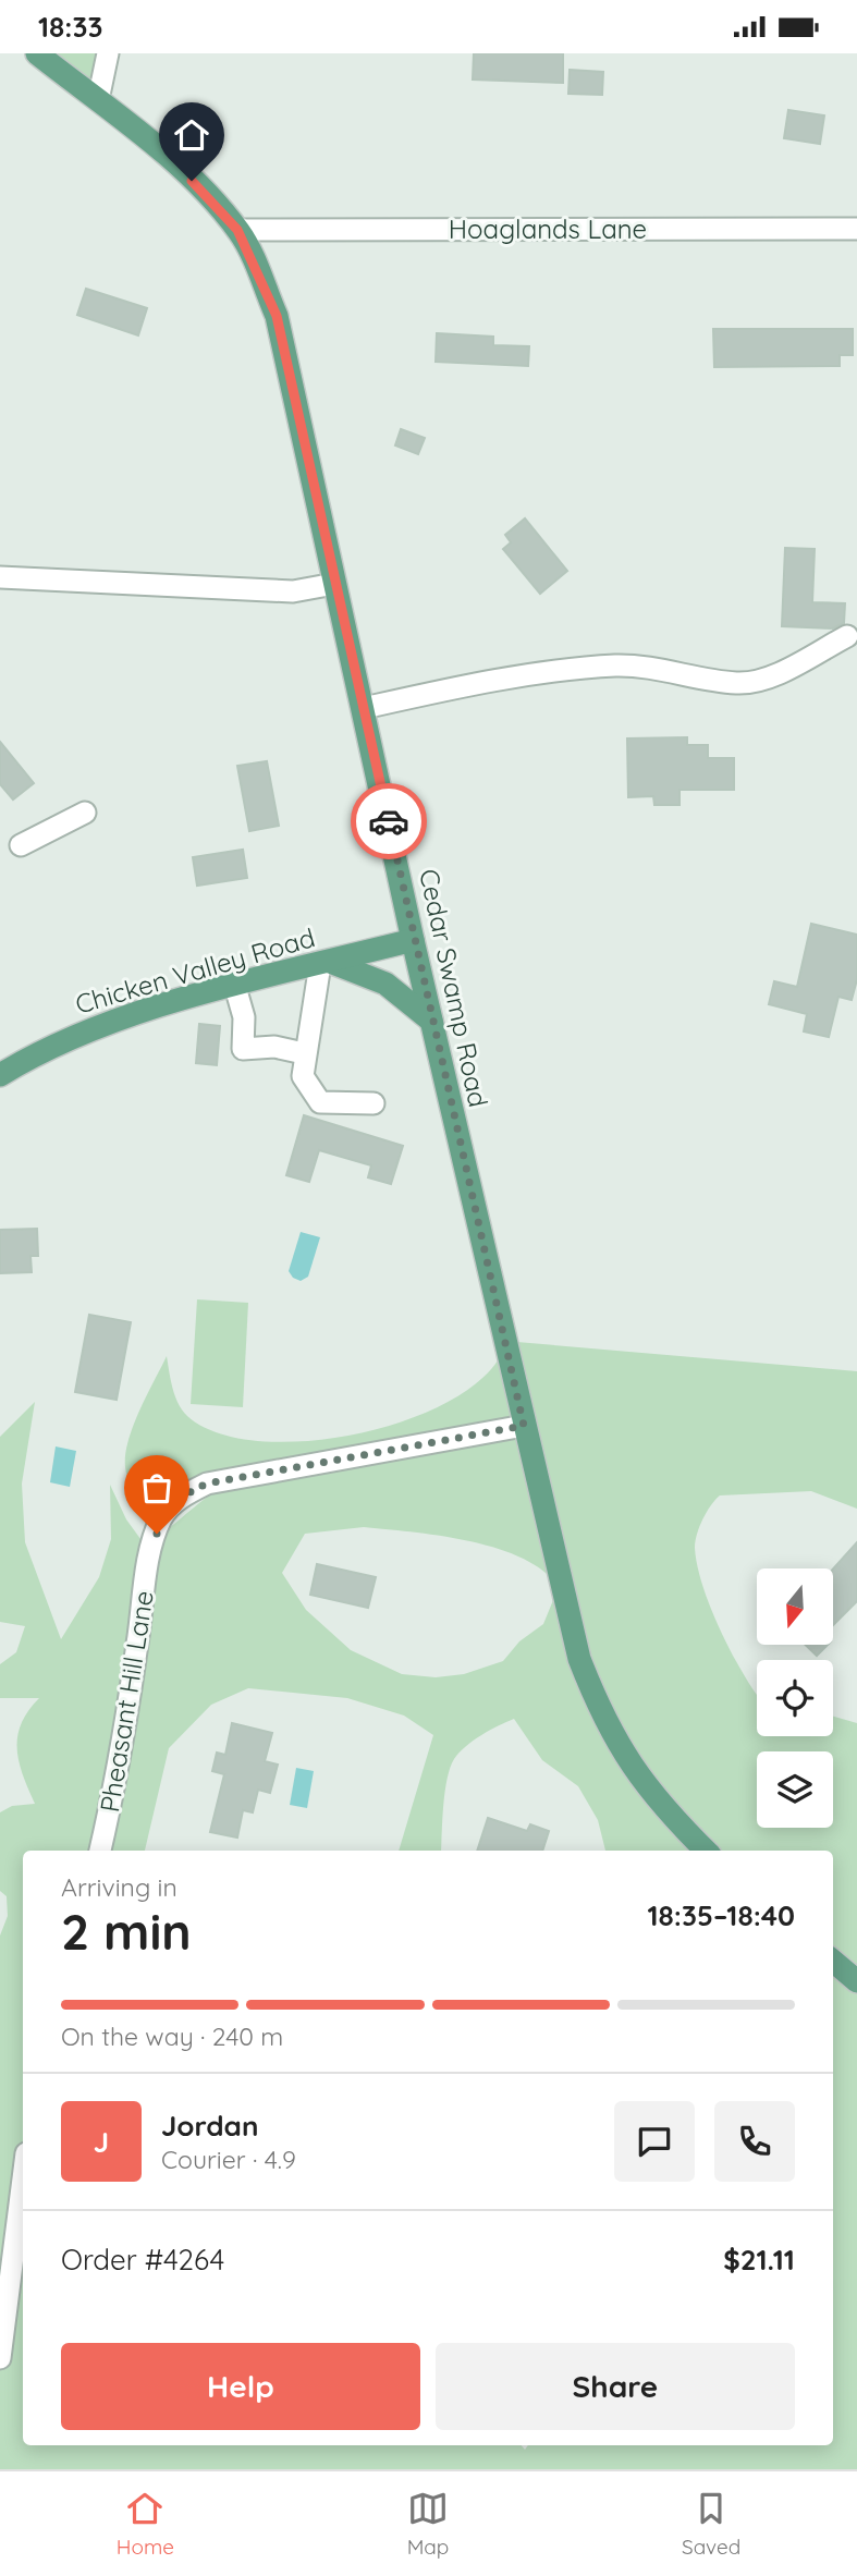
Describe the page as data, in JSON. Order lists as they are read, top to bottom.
{
  "streets": {
    "main road": ["Chicken Valley Road", "Cedar Swamp Road"],
    "street": ["Hoaglands Lane", "Pheasant Hill Lane"]
  },
  "crossings": [
    ["Hoaglands Lane", "Cedar Swamp Road"],
    ["Chicken Valley Road", "Cedar Swamp Road"],
    ["Cedar Swamp Road", "Pheasant Hill Lane"]
  ],
  "north": "bottom",
  "page": {
    "status": "18:33",
    "heading": ["2 min", "Arriving in", "18:35–18:40"],
    "panel": [
      "Jordan",
      "Courier · 4.9",
      "Order #4264",
      "$21.11"
    ],
    "bar": "On the way · 240 m",
    "round": "J",
    "buttons": ["Help", "Share"],
    "tabs": ["Home", "Map", "Saved"]
  }
}
